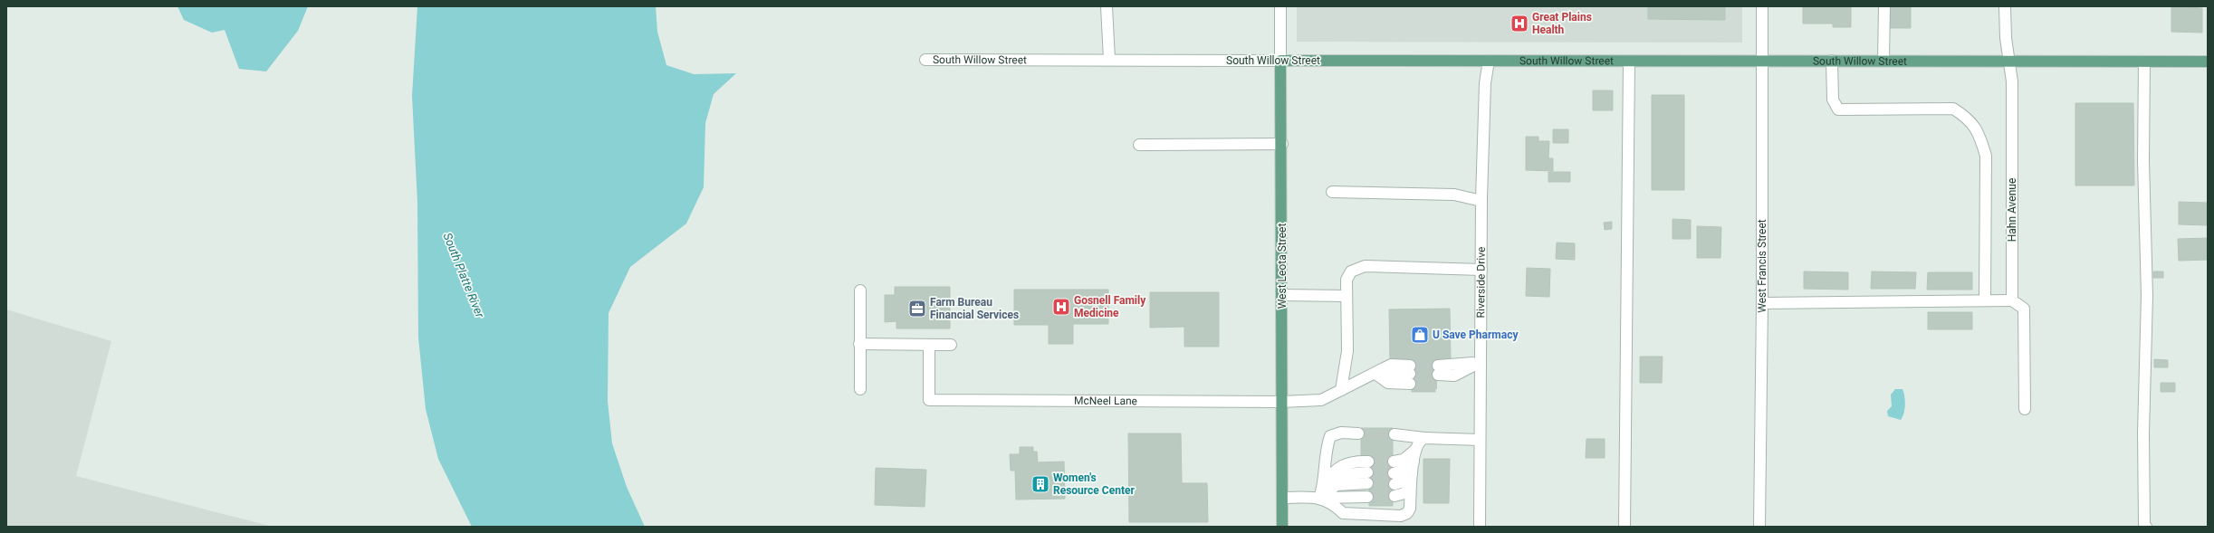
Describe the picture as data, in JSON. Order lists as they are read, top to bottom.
{
  "streets": {
    "main road": ["South Willow Street", "West Leota Street"],
    "street": [
      "Hahn Avenue",
      "West Francis Street",
      "Riverside Drive",
      "McNeel Lane"
    ]
  },
  "crossings": [
    ["South Willow Street", "Hahn Avenue"],
    ["South Willow Street", "West Leota Street"],
    ["South Willow Street", "West Francis Street"],
    ["South Willow Street", "Riverside Drive"],
    ["West Leota Street", "McNeel Lane"]
  ],
  "water": ["South Platte River"],
  "places": {
    "hospital": ["Great Plains Health", "Gosnell Family Medicine"],
    "office": ["Farm Bureau Financial Services"],
    "shop": ["U Save Pharmacy"],
    "building": ["Women's Resource Center"]
  }
}
